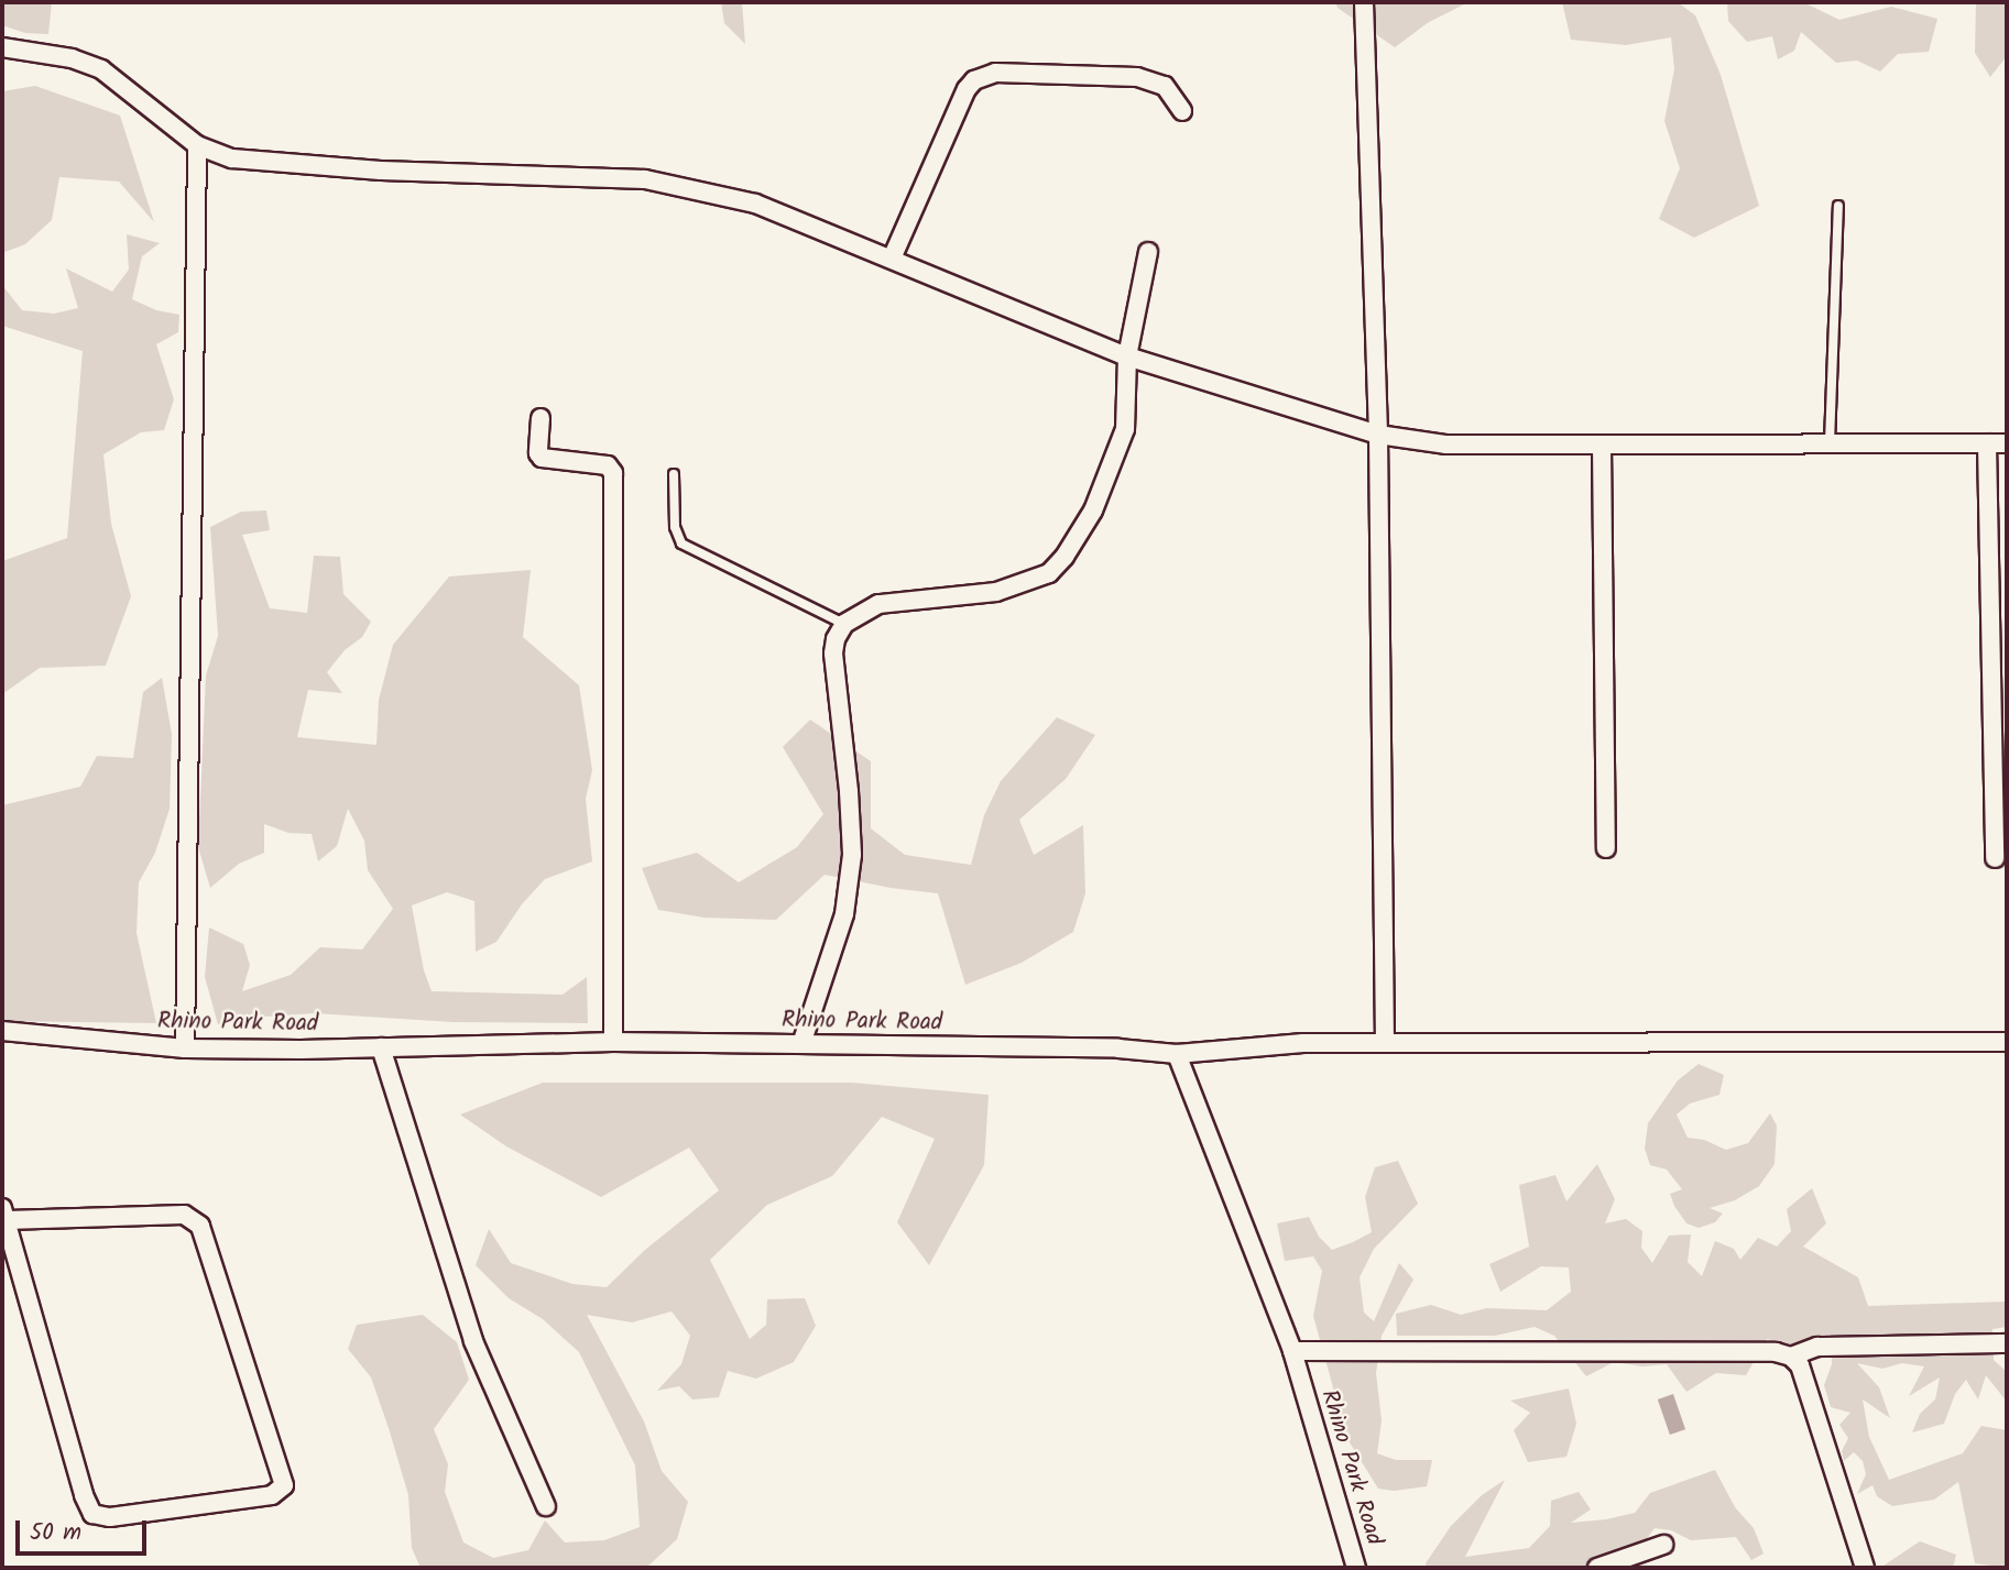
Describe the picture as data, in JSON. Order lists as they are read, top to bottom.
{
  "streets": {
    "street": ["Rhino Park Road"]
  },
  "scale_bar": "50 m"
}
